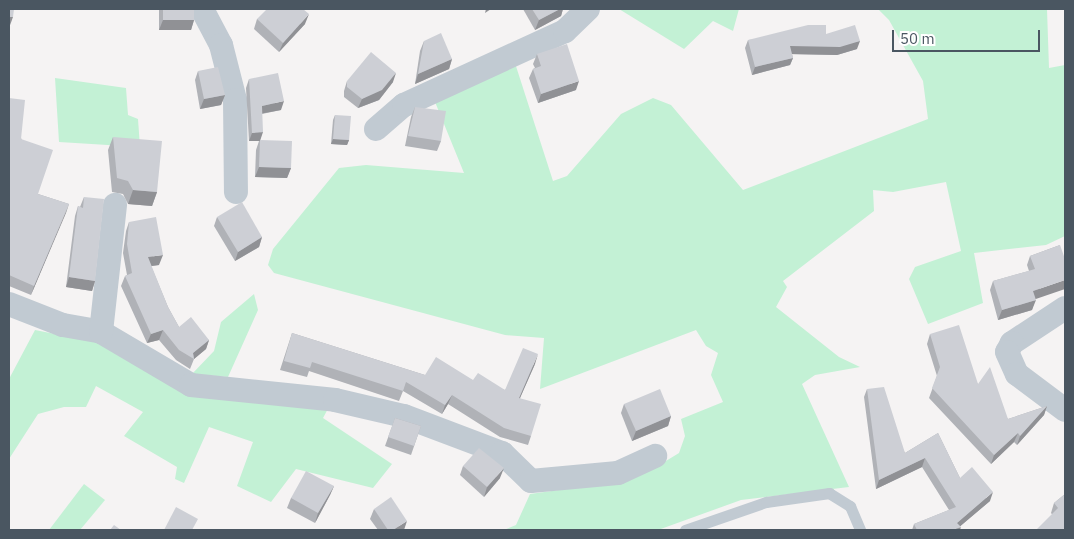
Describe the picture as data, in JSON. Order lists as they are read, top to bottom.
{
  "scale_bar": "50 m"
}
